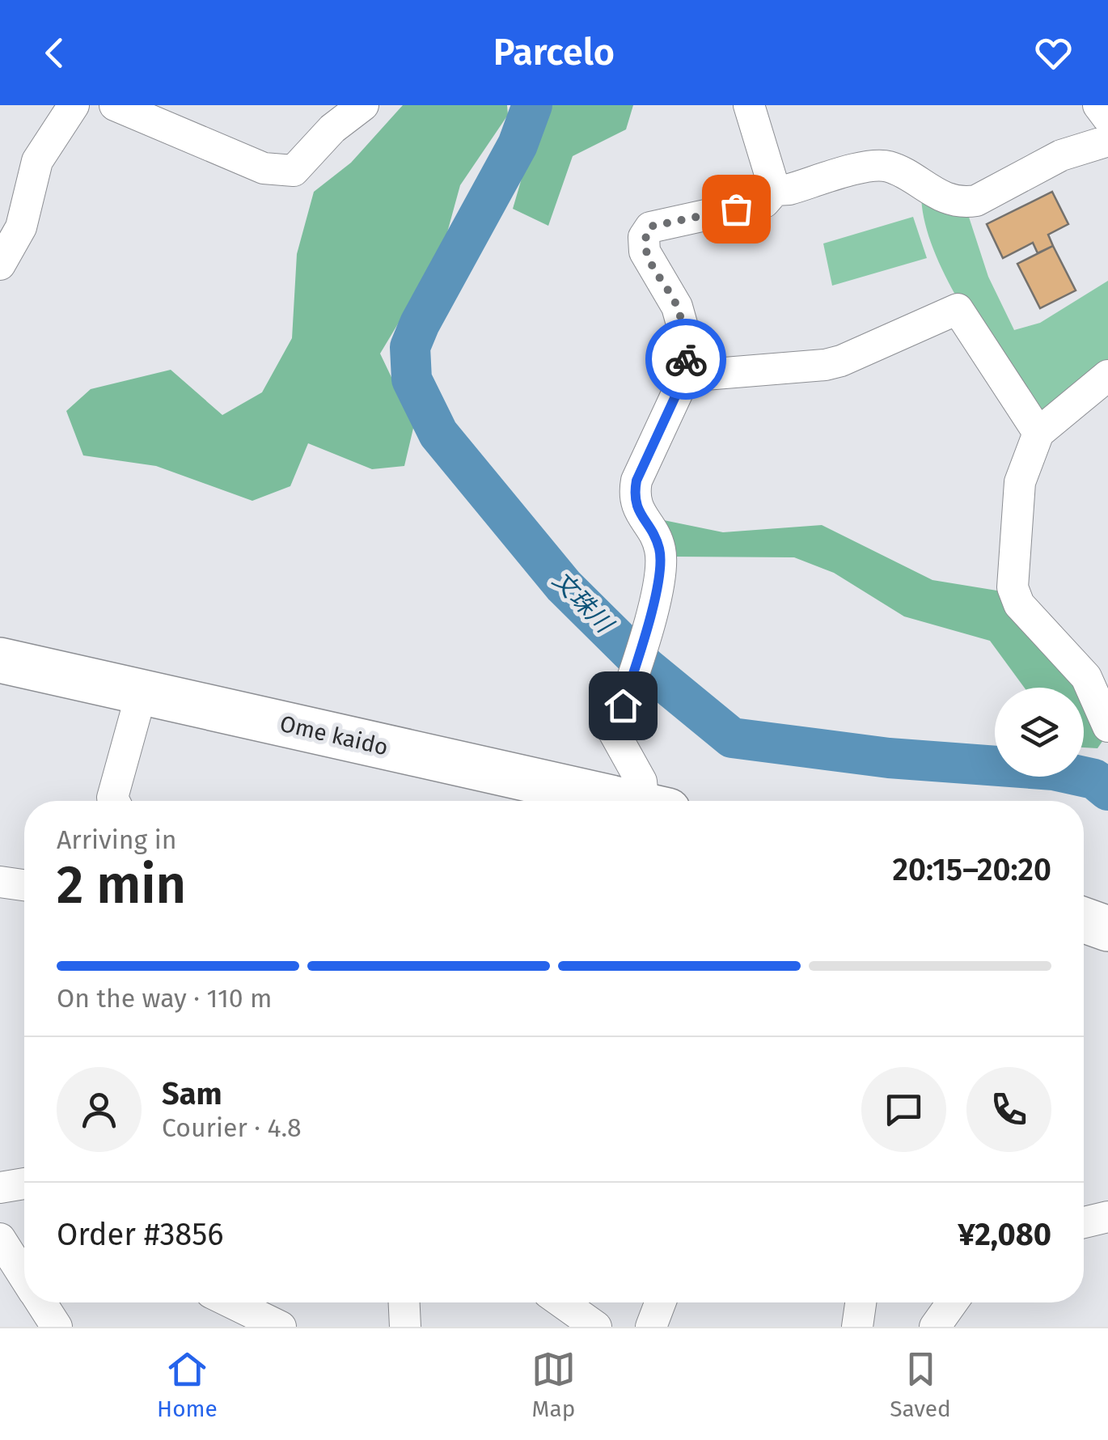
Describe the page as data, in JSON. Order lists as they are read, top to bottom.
{
  "streets": {
    "highway": ["Ome kaido"]
  },
  "water": ["文珠川"],
  "page": {
    "header": "Parcelo",
    "heading": ["2 min", "Arriving in", "20:15–20:20"],
    "panel": [
      "Sam",
      "Courier · 4.8",
      "Order #3856",
      "¥2,080"
    ],
    "bar": "On the way · 110 m",
    "tabs": ["Home", "Map", "Saved"]
  }
}
